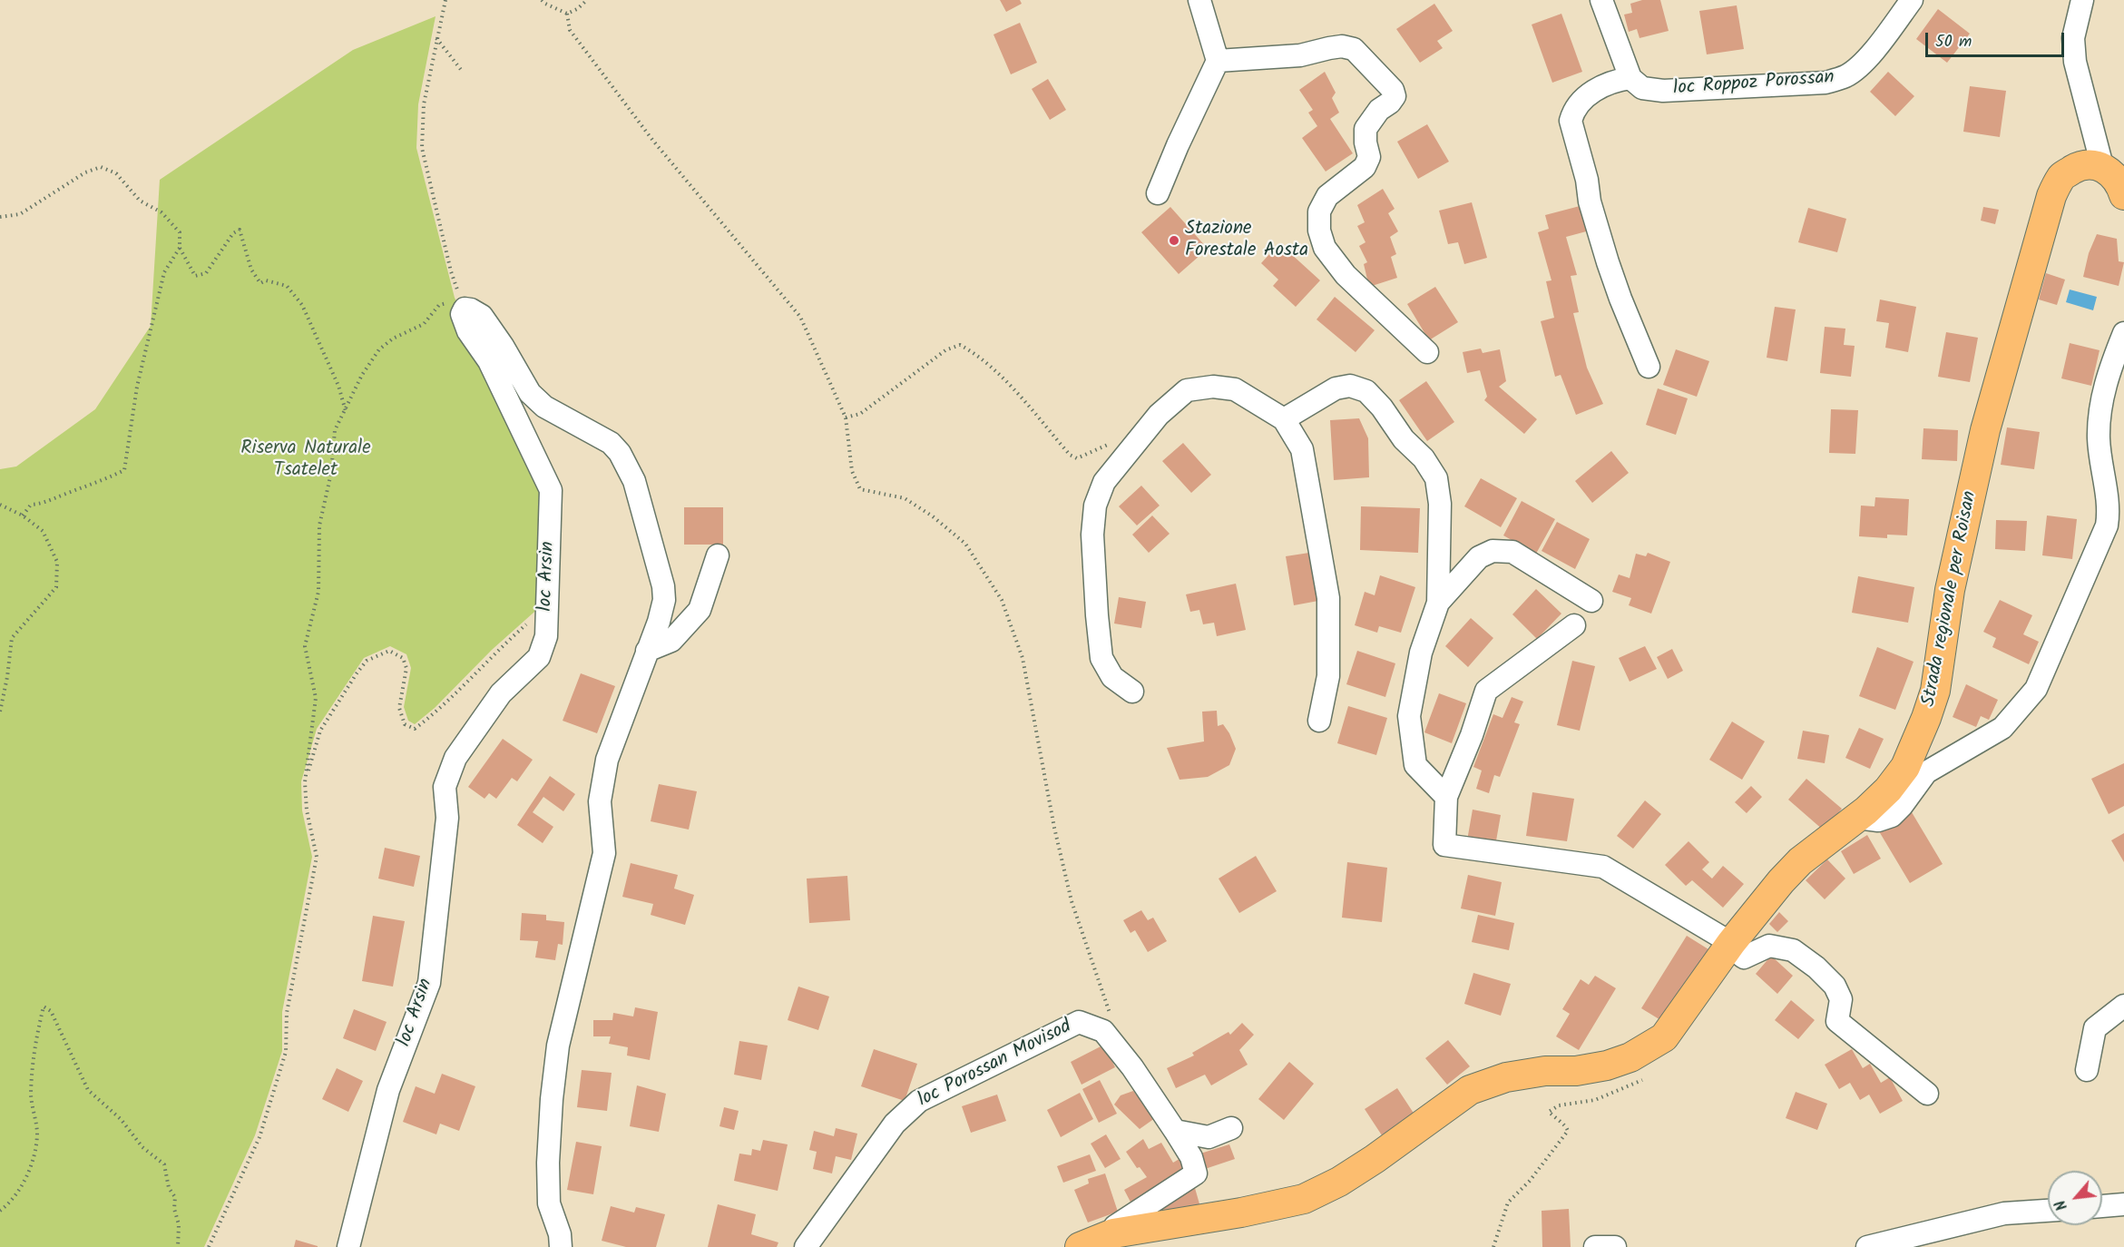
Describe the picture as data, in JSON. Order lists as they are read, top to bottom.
{
  "streets": {
    "main road": ["Strada regionale per Roisan"],
    "street": ["loc Roppoz Porossan", "loc Arsin", "loc Porossan Movisod"]
  },
  "crossings": [
    ["Strada regionale per Roisan", "loc Porossan Movisod"]
  ],
  "parks": ["Riserva Naturale Tsatelet"],
  "places": ["Stazione Forestale Aosta"],
  "scale_bar": "50 m",
  "north": "bottom left"
}
